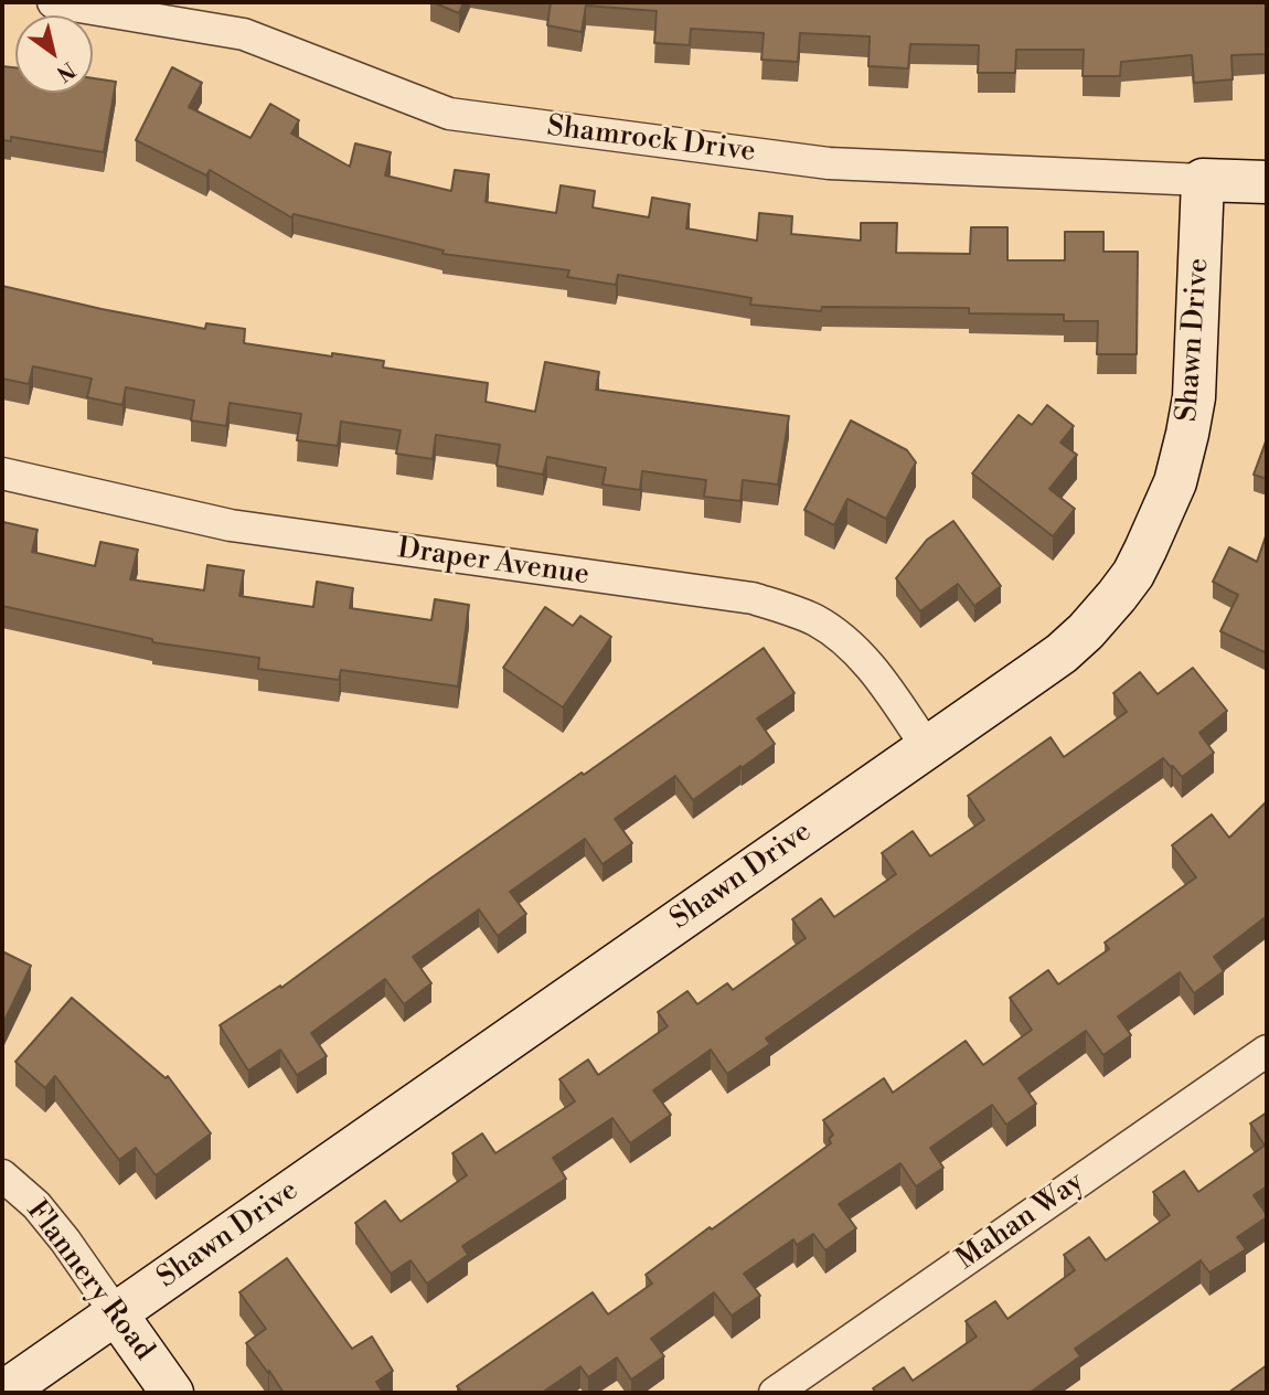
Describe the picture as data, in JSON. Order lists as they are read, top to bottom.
{
  "streets": {
    "street": [
      "Shamrock Drive",
      "Shawn Drive",
      "Draper Avenue",
      "Mahan Way",
      "Flannery Road"
    ]
  },
  "crossings": [
    ["Shamrock Drive", "Shawn Drive"],
    ["Shawn Drive", "Draper Avenue"],
    ["Shawn Drive", "Flannery Road"]
  ],
  "north": "bottom right"
}
